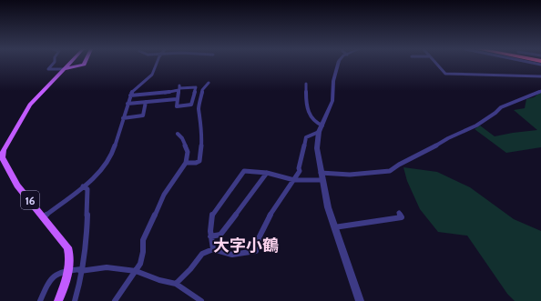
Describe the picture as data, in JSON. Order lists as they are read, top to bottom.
{
  "streets": {
    "main road": ["16"]
  },
  "districts": ["大字小鶴"]
}
